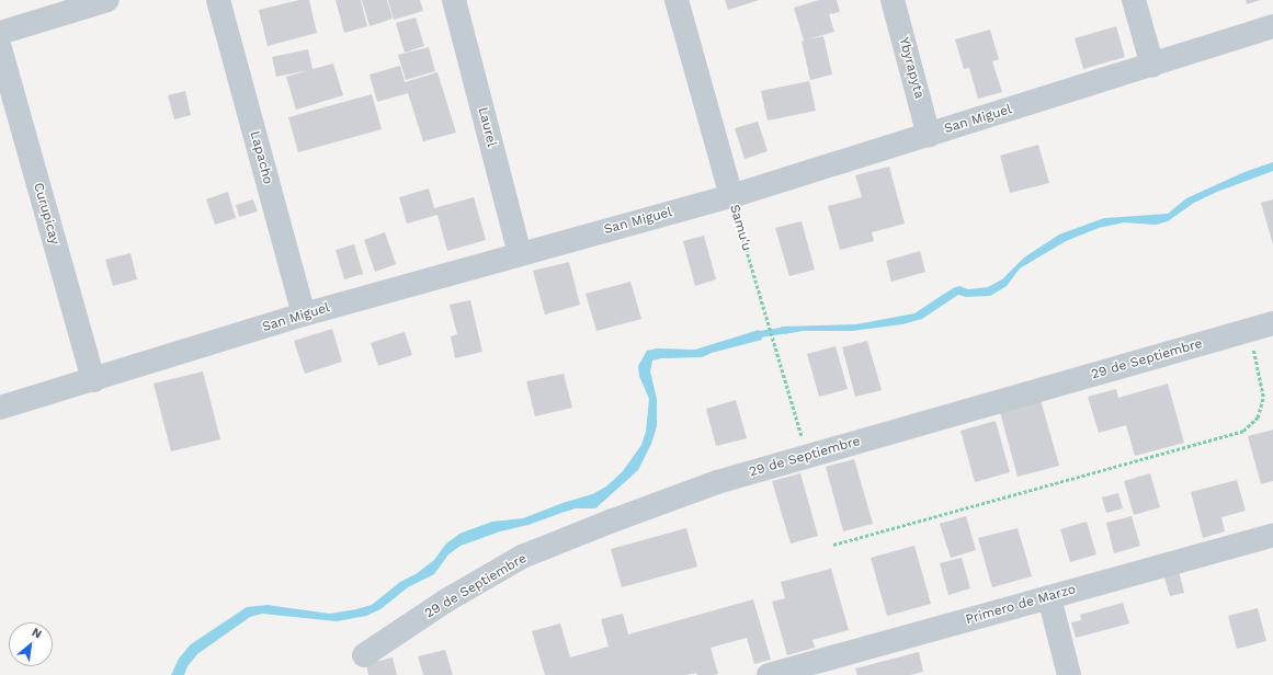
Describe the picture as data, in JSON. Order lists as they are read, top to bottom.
{
  "streets": {
    "street": [
      "Ybyrapyta",
      "San Miguel",
      "Laurel",
      "Lapacho",
      "Curupicay",
      "Samu'u",
      "29 de Septiembre",
      "Primero de Marzo"
    ]
  },
  "crossings": [
    ["Ybyrapyta", "San Miguel"],
    ["San Miguel", "Laurel"],
    ["San Miguel", "Lapacho"],
    ["San Miguel", "Curupicay"],
    ["San Miguel", "Samu'u"],
    ["Samu'u", "29 de Septiembre"]
  ],
  "north": "top right"
}
